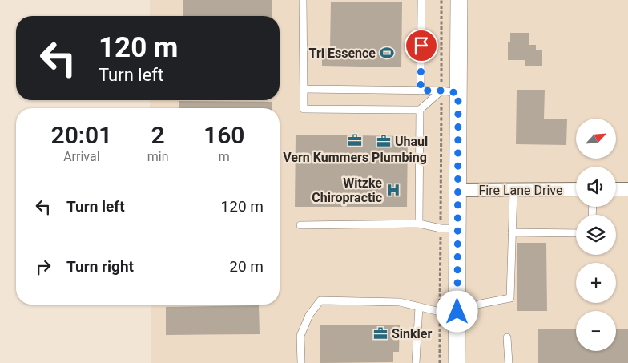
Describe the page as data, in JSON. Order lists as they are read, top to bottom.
{
  "streets": {
    "street": ["Fire Lane Drive"]
  },
  "places": {
    "sports": ["Tri Essence"],
    "office": ["Vern Kummers Plumbing", "Uhaul", "Sinkler"],
    "hospital": ["Witzke Chiropractic"]
  },
  "north": "top right",
  "page": {
    "turn": ["120 m", "Turn left"],
    "eta": [
      "20:01",
      "Arrival",
      "2",
      "min",
      "160",
      "m"
    ],
    "map_buttons": ["+", "−"],
    "list": [
      {
        "name": "Turn left",
        "value": "120 m"
      },
      {
        "name": "Turn right",
        "value": "20 m"
      }
    ]
  }
}
